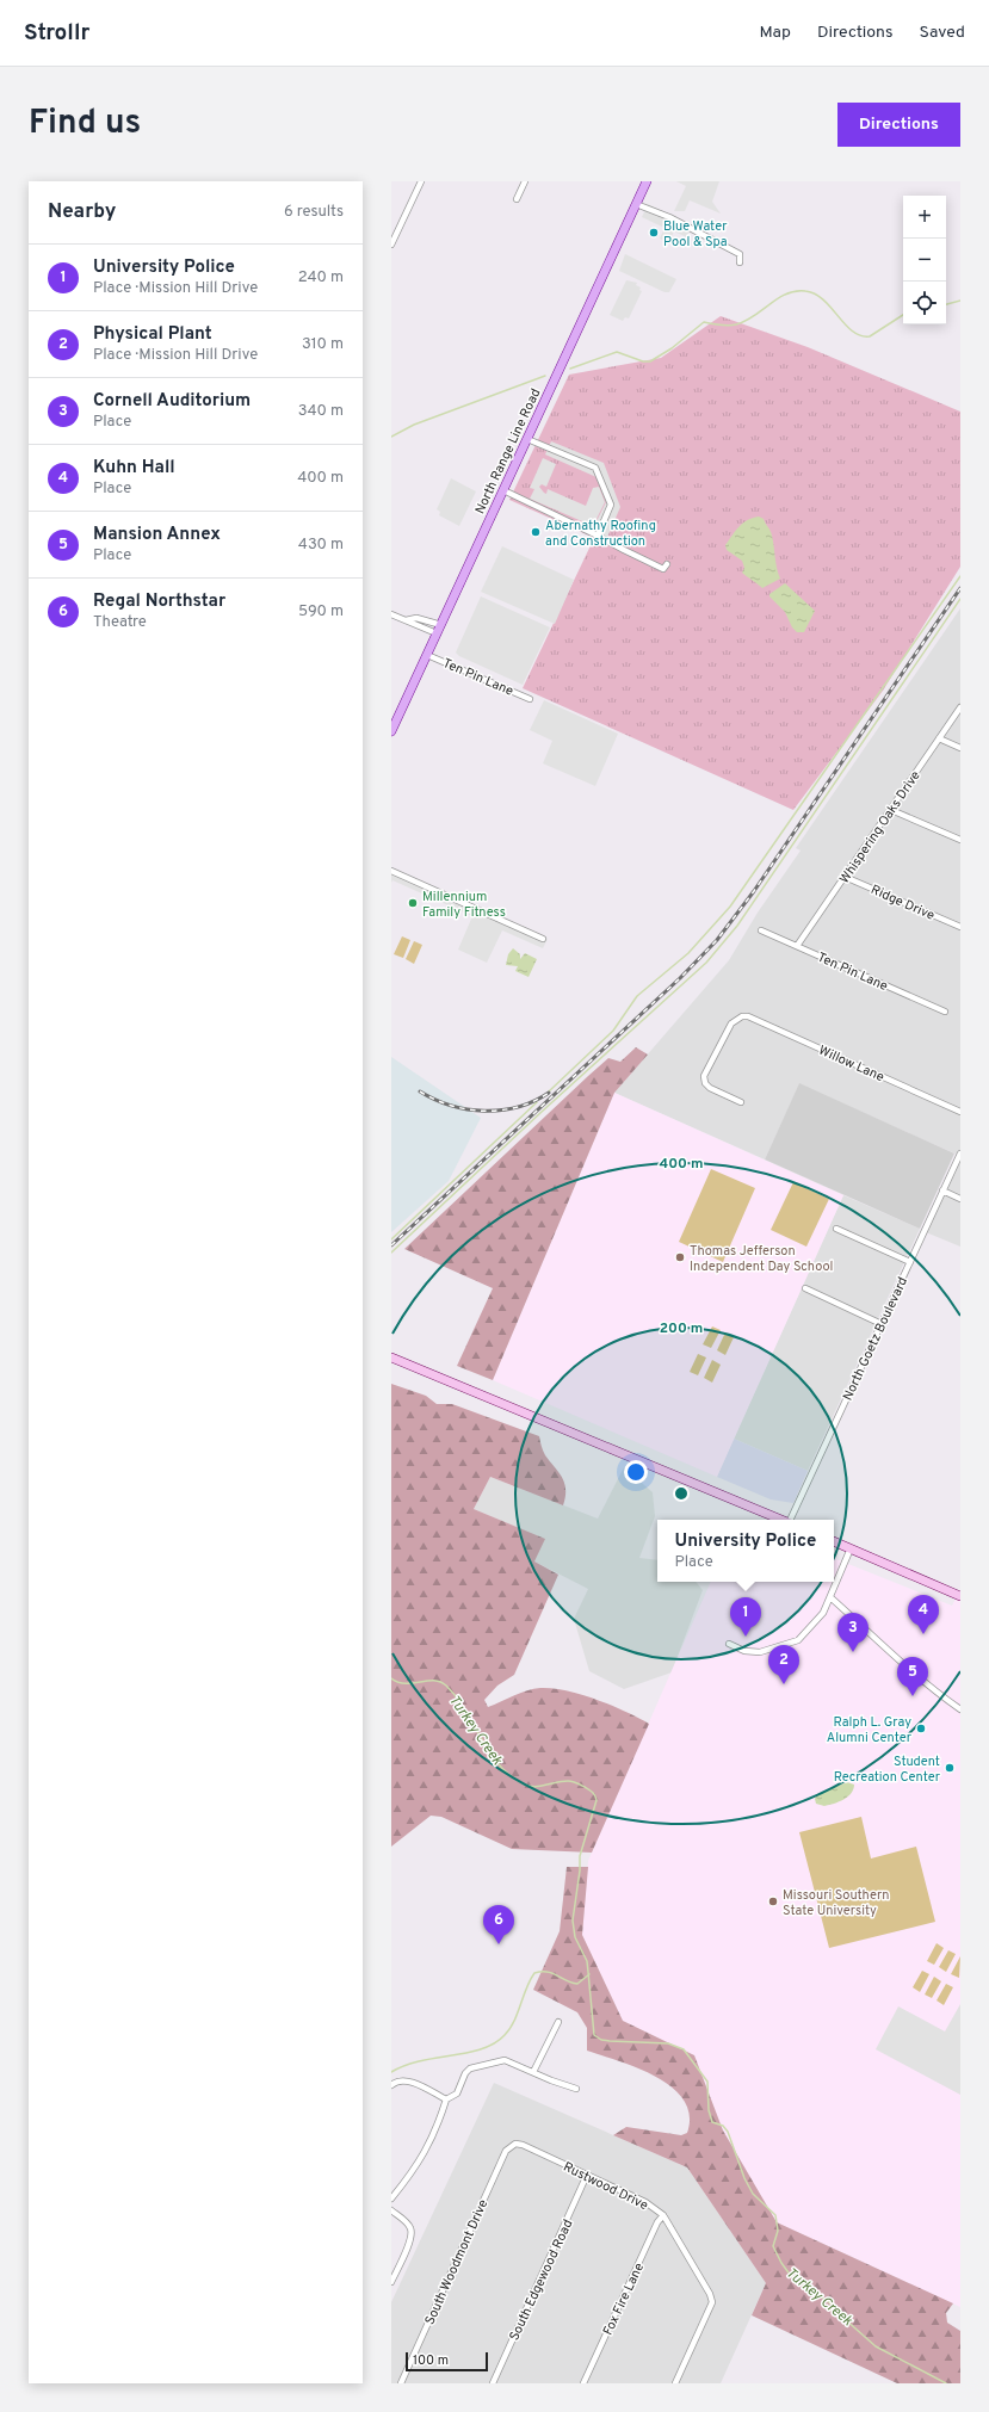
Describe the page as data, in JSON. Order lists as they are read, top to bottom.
{
  "streets": {
    "main road": ["North Range Line Road"],
    "street": [
      "Ten Pin Lane",
      "Whispering Oaks Drive",
      "Ridge Drive",
      "Willow Lane",
      "North Goetz Boulevard",
      "Rustwood Drive",
      "South Woodmont Drive",
      "South Edgewood Road",
      "Fox Fire Lane"
    ]
  },
  "crossings": [
    ["North Range Line Road", "Ten Pin Lane"],
    ["Ten Pin Lane", "Whispering Oaks Drive"],
    ["Whispering Oaks Drive", "Ridge Drive"],
    ["Rustwood Drive", "South Woodmont Drive"],
    ["Rustwood Drive", "South Edgewood Road"],
    ["Rustwood Drive", "Fox Fire Lane"]
  ],
  "water": ["Turkey Creek"],
  "places": [
    "Blue Water Pool & Spa",
    "Abernathy Roofing and Construction",
    "Millennium Family Fitness",
    "Thomas Jefferson Independent Day School",
    "Ralph L. Gray Alumni Center",
    "Student Recreation Center",
    "Missouri Southern State University"
  ],
  "scale_bar": "100 m",
  "page": {
    "header": "Strollr",
    "nav": ["Map", "Directions", "Saved"],
    "title": "Find us",
    "buttons": "Directions",
    "heading": ["Nearby", "6 results"],
    "map_buttons": ["+", "−"],
    "list": [
      {
        "mark": "1",
        "name": "University Police",
        "note": "Place · Mission Hill Drive",
        "value": "240 m"
      },
      {
        "mark": "2",
        "name": "Physical Plant",
        "note": "Place · Mission Hill Drive",
        "value": "310 m"
      },
      {
        "mark": "3",
        "name": "Cornell Auditorium",
        "note": "Place",
        "value": "340 m"
      },
      {
        "mark": "4",
        "name": "Kuhn Hall",
        "note": "Place",
        "value": "400 m"
      },
      {
        "mark": "5",
        "name": "Mansion Annex",
        "note": "Place",
        "value": "430 m"
      },
      {
        "mark": "6",
        "name": "Regal Northstar",
        "note": "Theatre",
        "value": "590 m"
      }
    ],
    "popup": ["University Police", "Place"],
    "pins": [
      "4",
      "1",
      "3",
      "2",
      "5",
      "6"
    ],
    "scale": "100 m"
  },
  "rings": ["400 m", "200 m"]
}
